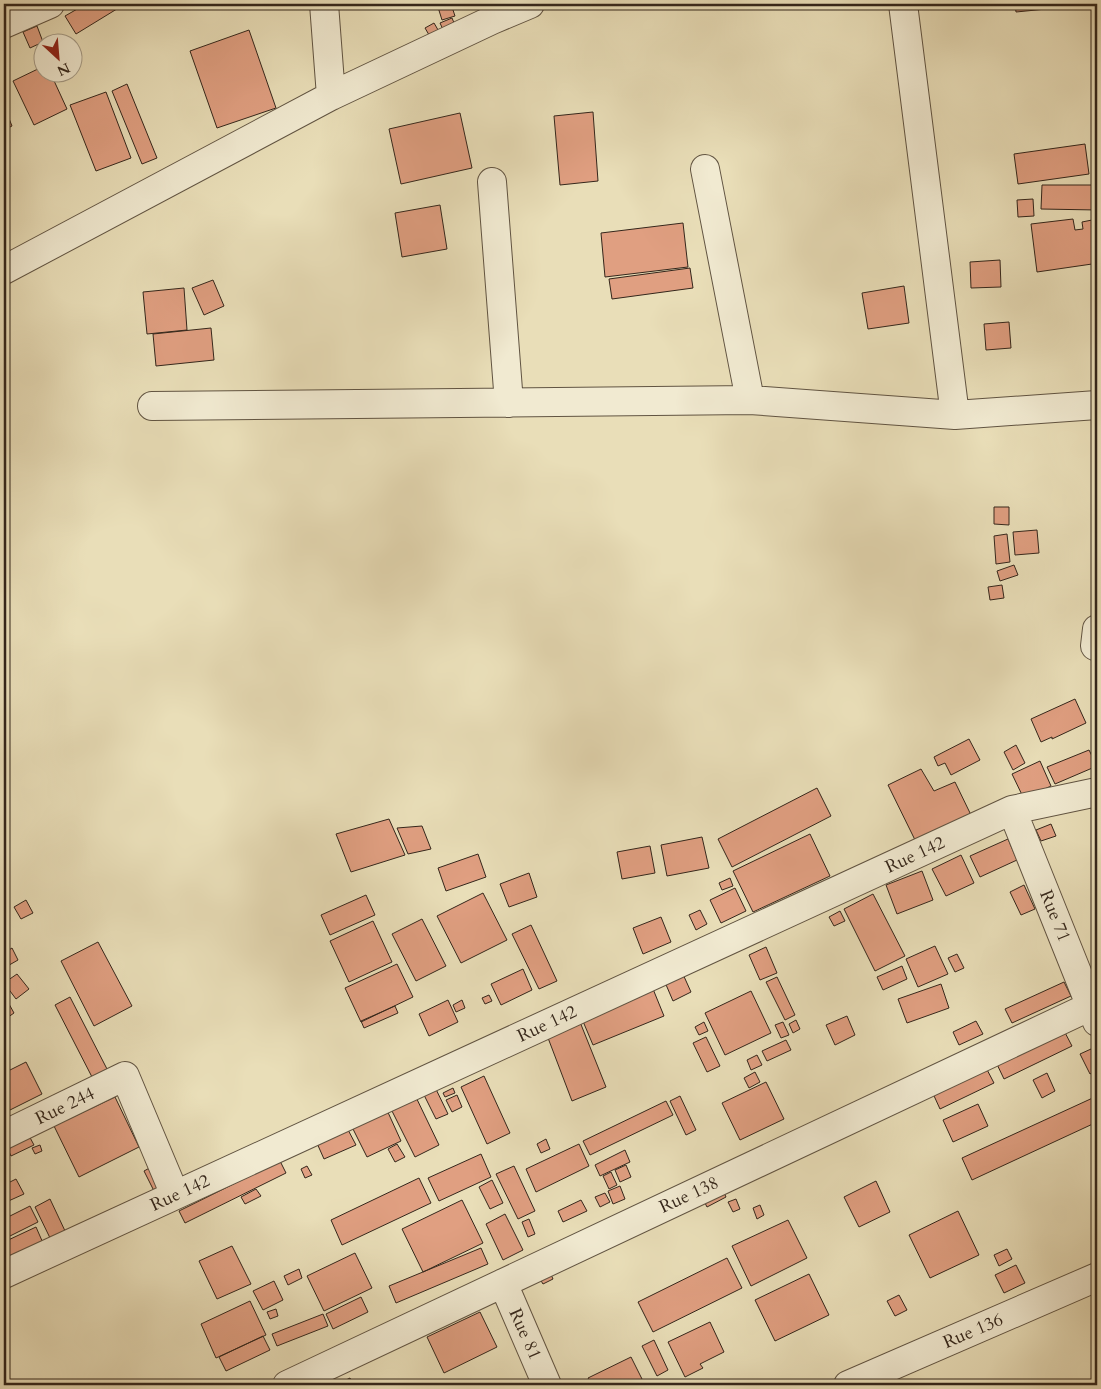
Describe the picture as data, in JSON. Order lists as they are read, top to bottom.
{
  "streets": {
    "street": [
      "Rue 142",
      "Rue 71",
      "Rue 244",
      "Rue 138",
      "Rue 136",
      "Rue 81"
    ]
  },
  "crossings": [
    ["Rue 142", "Rue 71"],
    ["Rue 142", "Rue 244"],
    ["Rue 71", "Rue 138"],
    ["Rue 138", "Rue 81"]
  ],
  "north": "bottom right"
}
